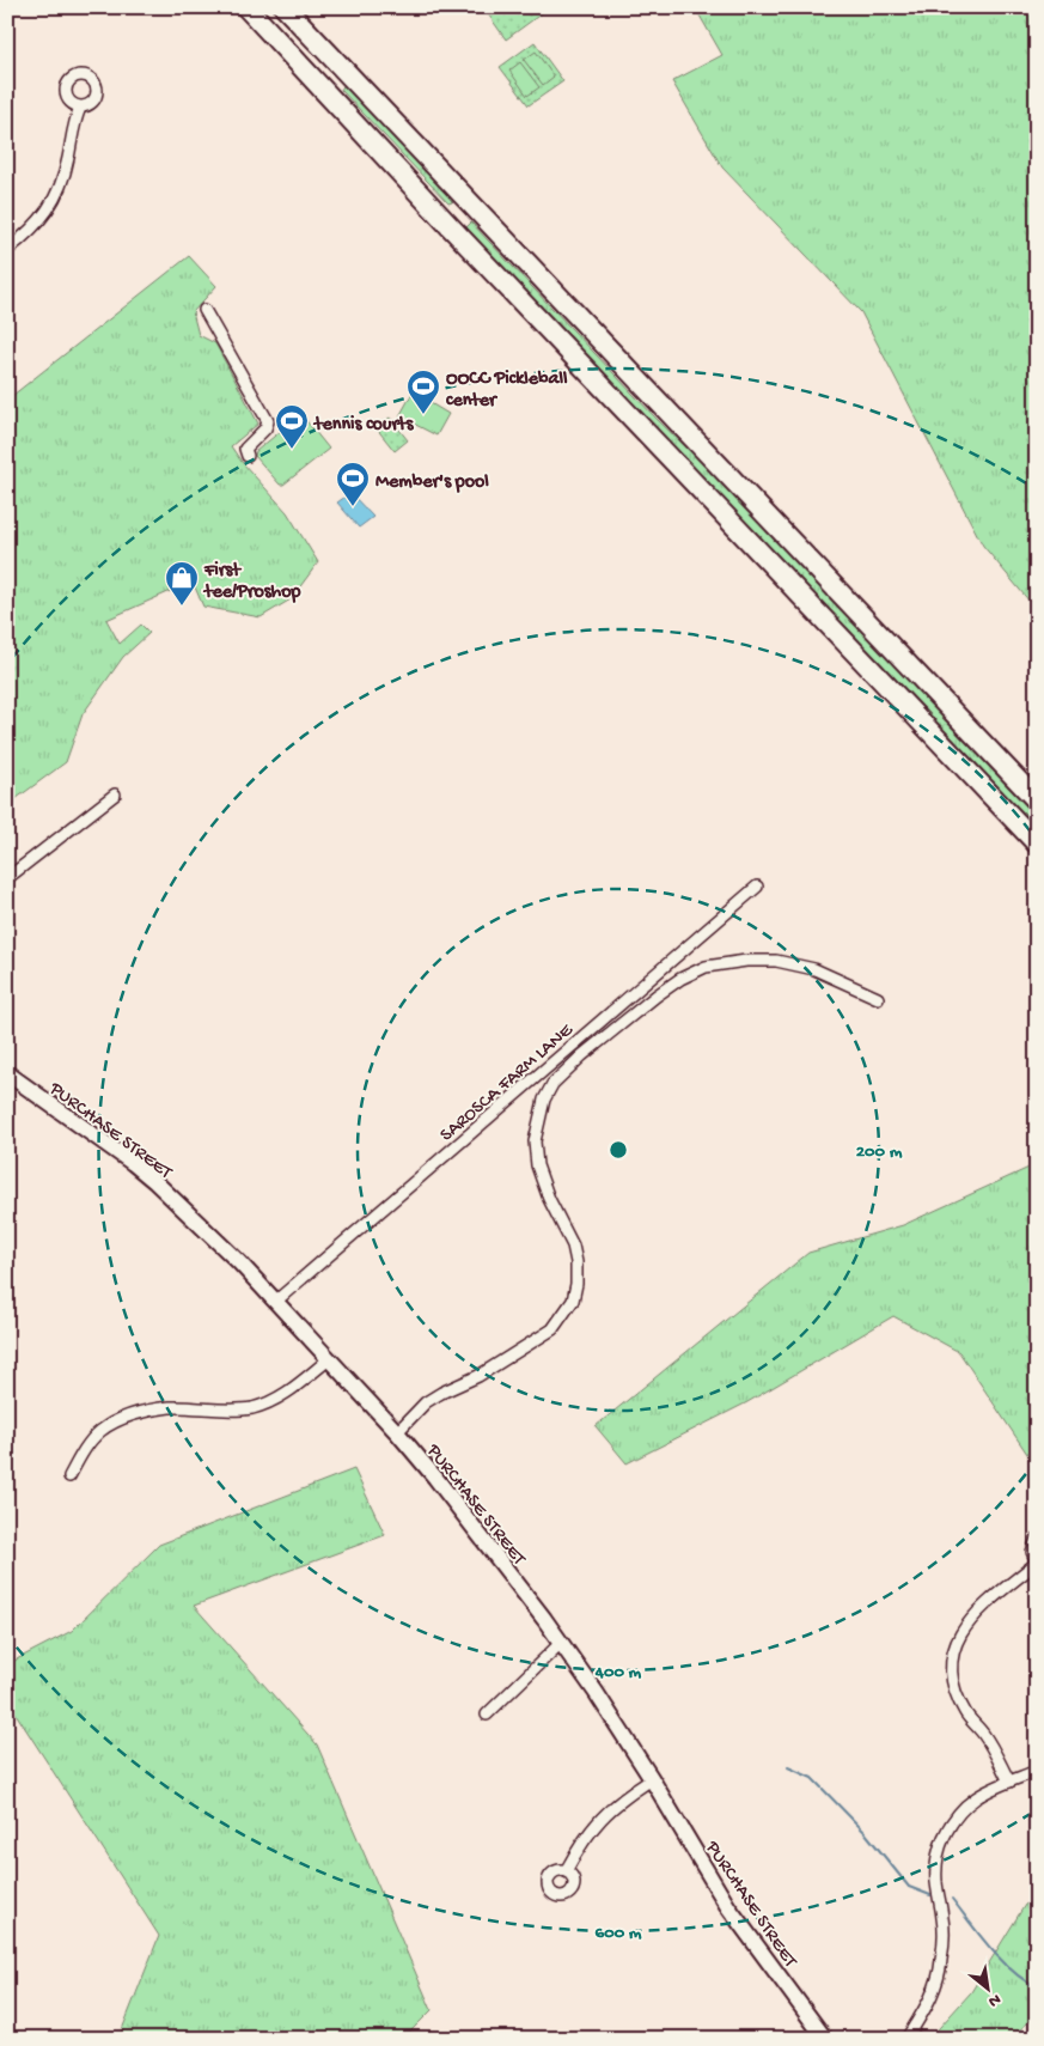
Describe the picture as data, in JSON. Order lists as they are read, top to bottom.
{
  "streets": {
    "main road": ["PURCHASE STREET"],
    "street": ["SAROSCA FARM LANE"]
  },
  "crossings": [
    ["SAROSCA FARM LANE", "PURCHASE STREET"]
  ],
  "places": {
    "sports": ["OOCC Pickleball center", "tennis courts", "Member's pool"],
    "shop": ["First tee/Proshop"]
  },
  "north": "bottom right",
  "rings": ["200 m", "400 m", "600 m"]
}
